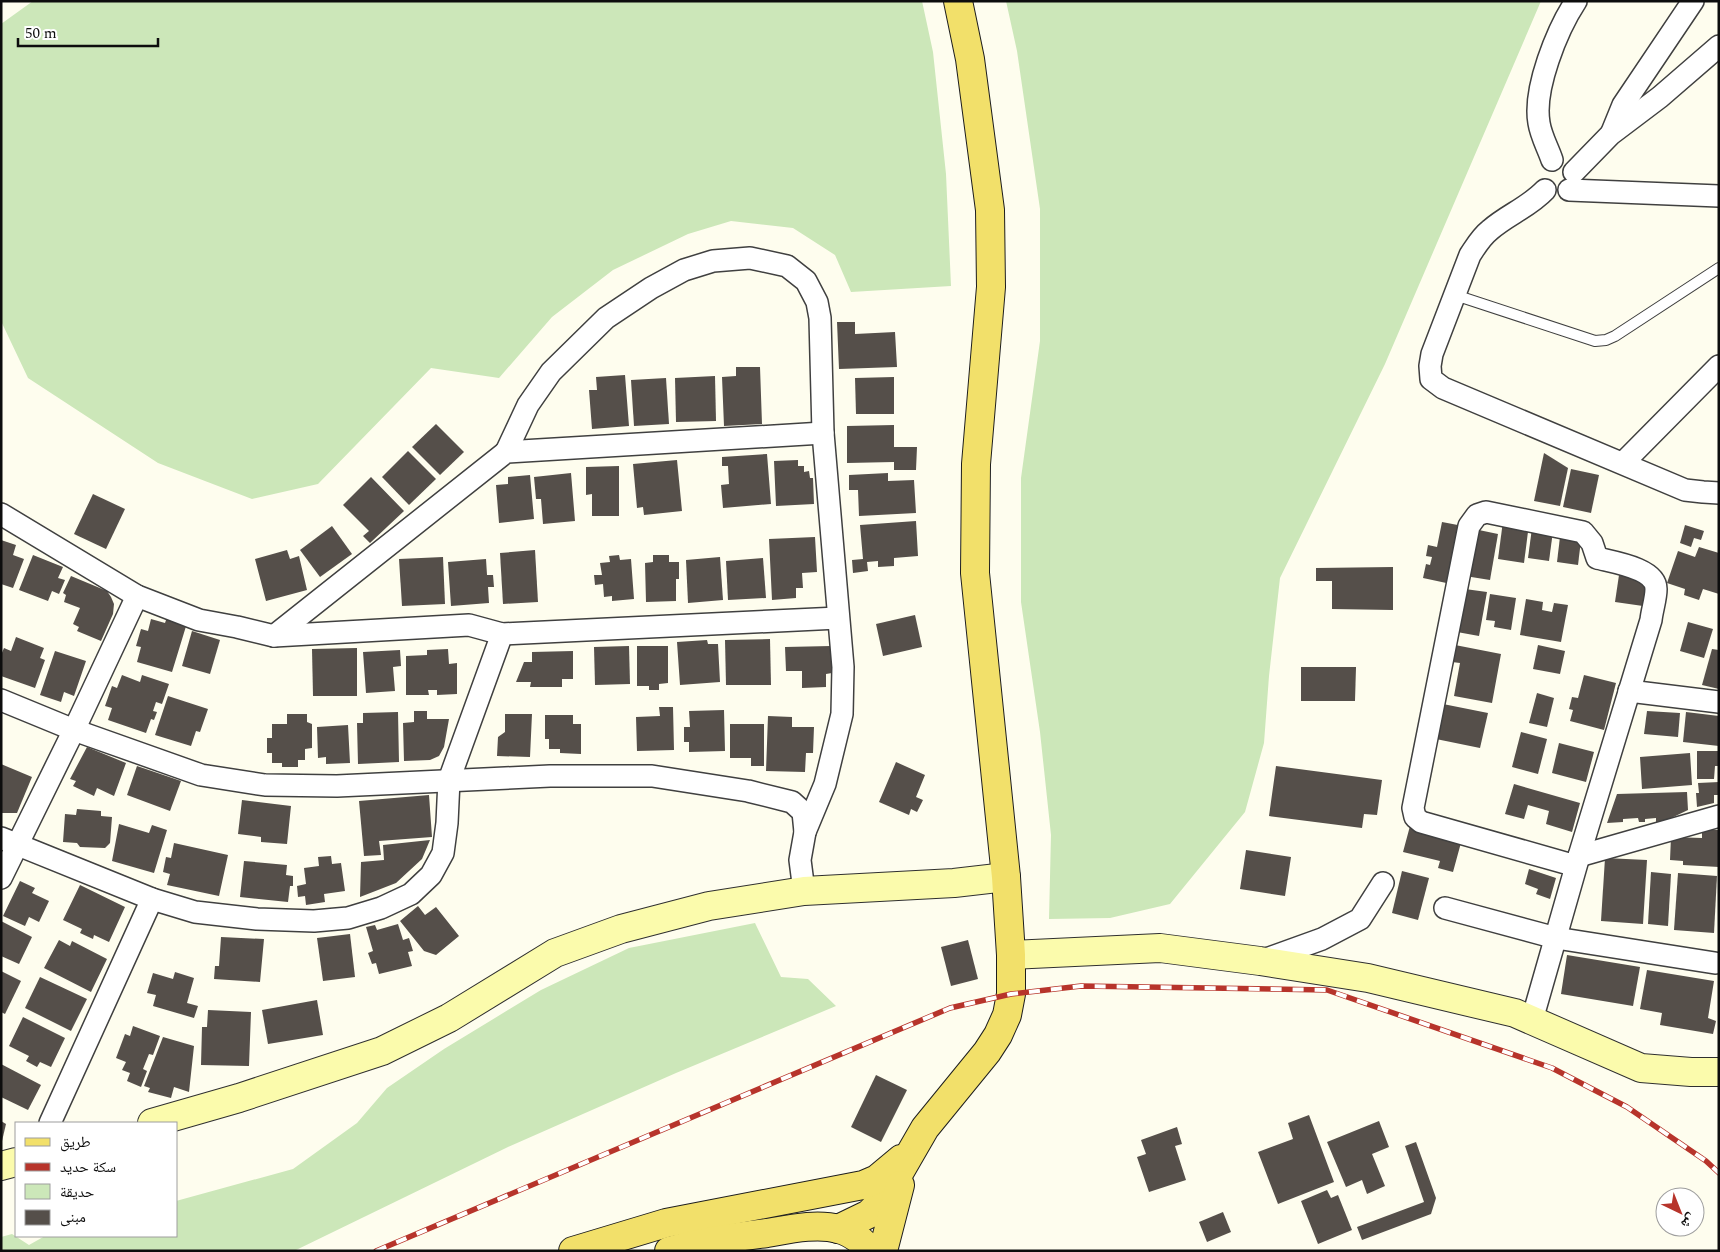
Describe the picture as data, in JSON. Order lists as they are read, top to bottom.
{
  "legend": [
    "طريق",
    "سكة حديد",
    "حديقة",
    "مبنى"
  ],
  "scale_bar": "50 m",
  "north": "bottom right"
}
